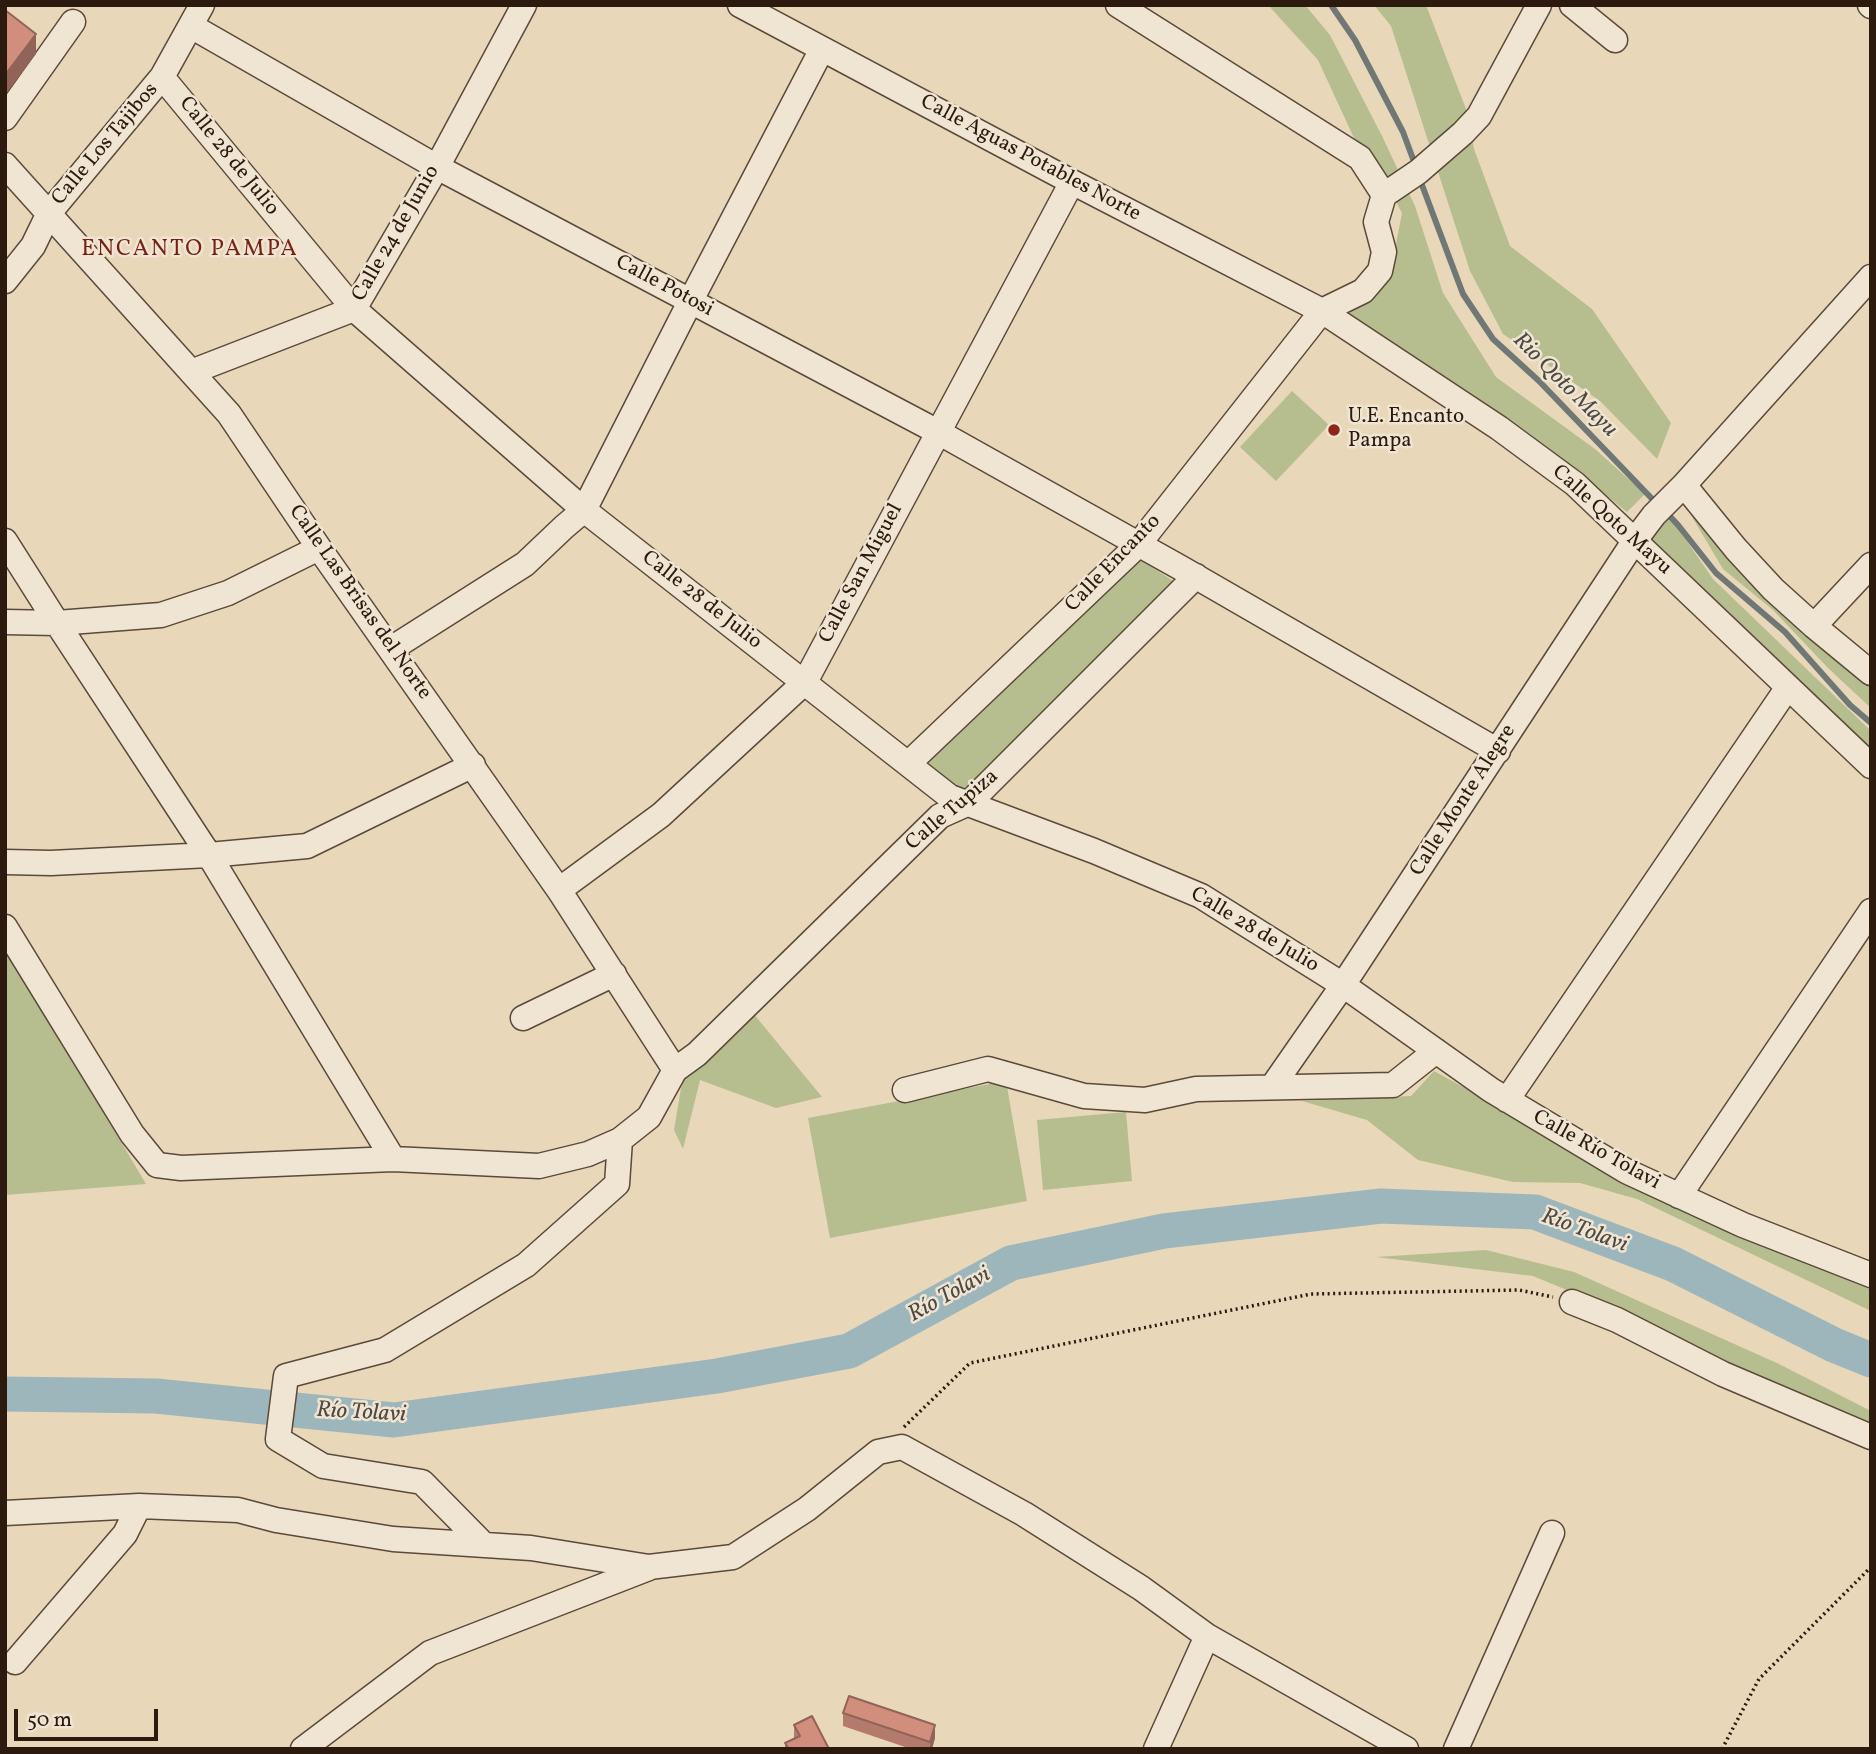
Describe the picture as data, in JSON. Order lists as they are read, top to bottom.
{
  "streets": {
    "street": [
      "Calle Los Tajibos",
      "Calle 28 de Julio",
      "Calle Aguas Potables Norte",
      "Calle 24 de Junio",
      "Calle Potosi",
      "Calle Qoto Mayu",
      "Calle Encanto",
      "Calle San Miguel",
      "Calle Las Brisas del Norte",
      "Calle Monte Alegre",
      "Calle Tupiza",
      "Calle Río Tolavi"
    ]
  },
  "crossings": [
    ["Calle Los Tajibos", "Calle 28 de Julio"],
    ["Calle Los Tajibos", "Calle Potosi"],
    ["Calle Los Tajibos", "Calle Las Brisas del Norte"],
    ["Calle 28 de Julio", "Calle 24 de Junio"],
    ["Calle 28 de Julio", "Calle Encanto"],
    ["Calle 28 de Julio", "Calle San Miguel"],
    ["Calle 28 de Julio", "Calle Monte Alegre"],
    ["Calle 28 de Julio", "Calle Tupiza"],
    ["Calle 28 de Julio", "Calle Río Tolavi"],
    ["Calle Aguas Potables Norte", "Calle Qoto Mayu"],
    ["Calle Aguas Potables Norte", "Calle Encanto"],
    ["Calle Aguas Potables Norte", "Calle San Miguel"],
    ["Calle 24 de Junio", "Calle Potosi"],
    ["Calle 24 de Junio", "Calle Las Brisas del Norte"],
    ["Calle Potosi", "Calle Encanto"],
    ["Calle Potosi", "Calle San Miguel"],
    ["Calle Potosi", "Calle Monte Alegre"],
    ["Calle Potosi", "Calle Tupiza"],
    ["Calle Qoto Mayu", "Calle Encanto"],
    ["Calle Qoto Mayu", "Calle Monte Alegre"],
    ["Calle San Miguel", "Calle Las Brisas del Norte"],
    ["Calle Las Brisas del Norte", "Calle Tupiza"],
    ["Calle Monte Alegre", "Calle Río Tolavi"]
  ],
  "districts": ["ENCANTO PAMPA"],
  "water": ["Rio Qoto Mayu", "Río Tolavi"],
  "places": ["U.E. Encanto Pampa"],
  "scale_bar": "50 m"
}
